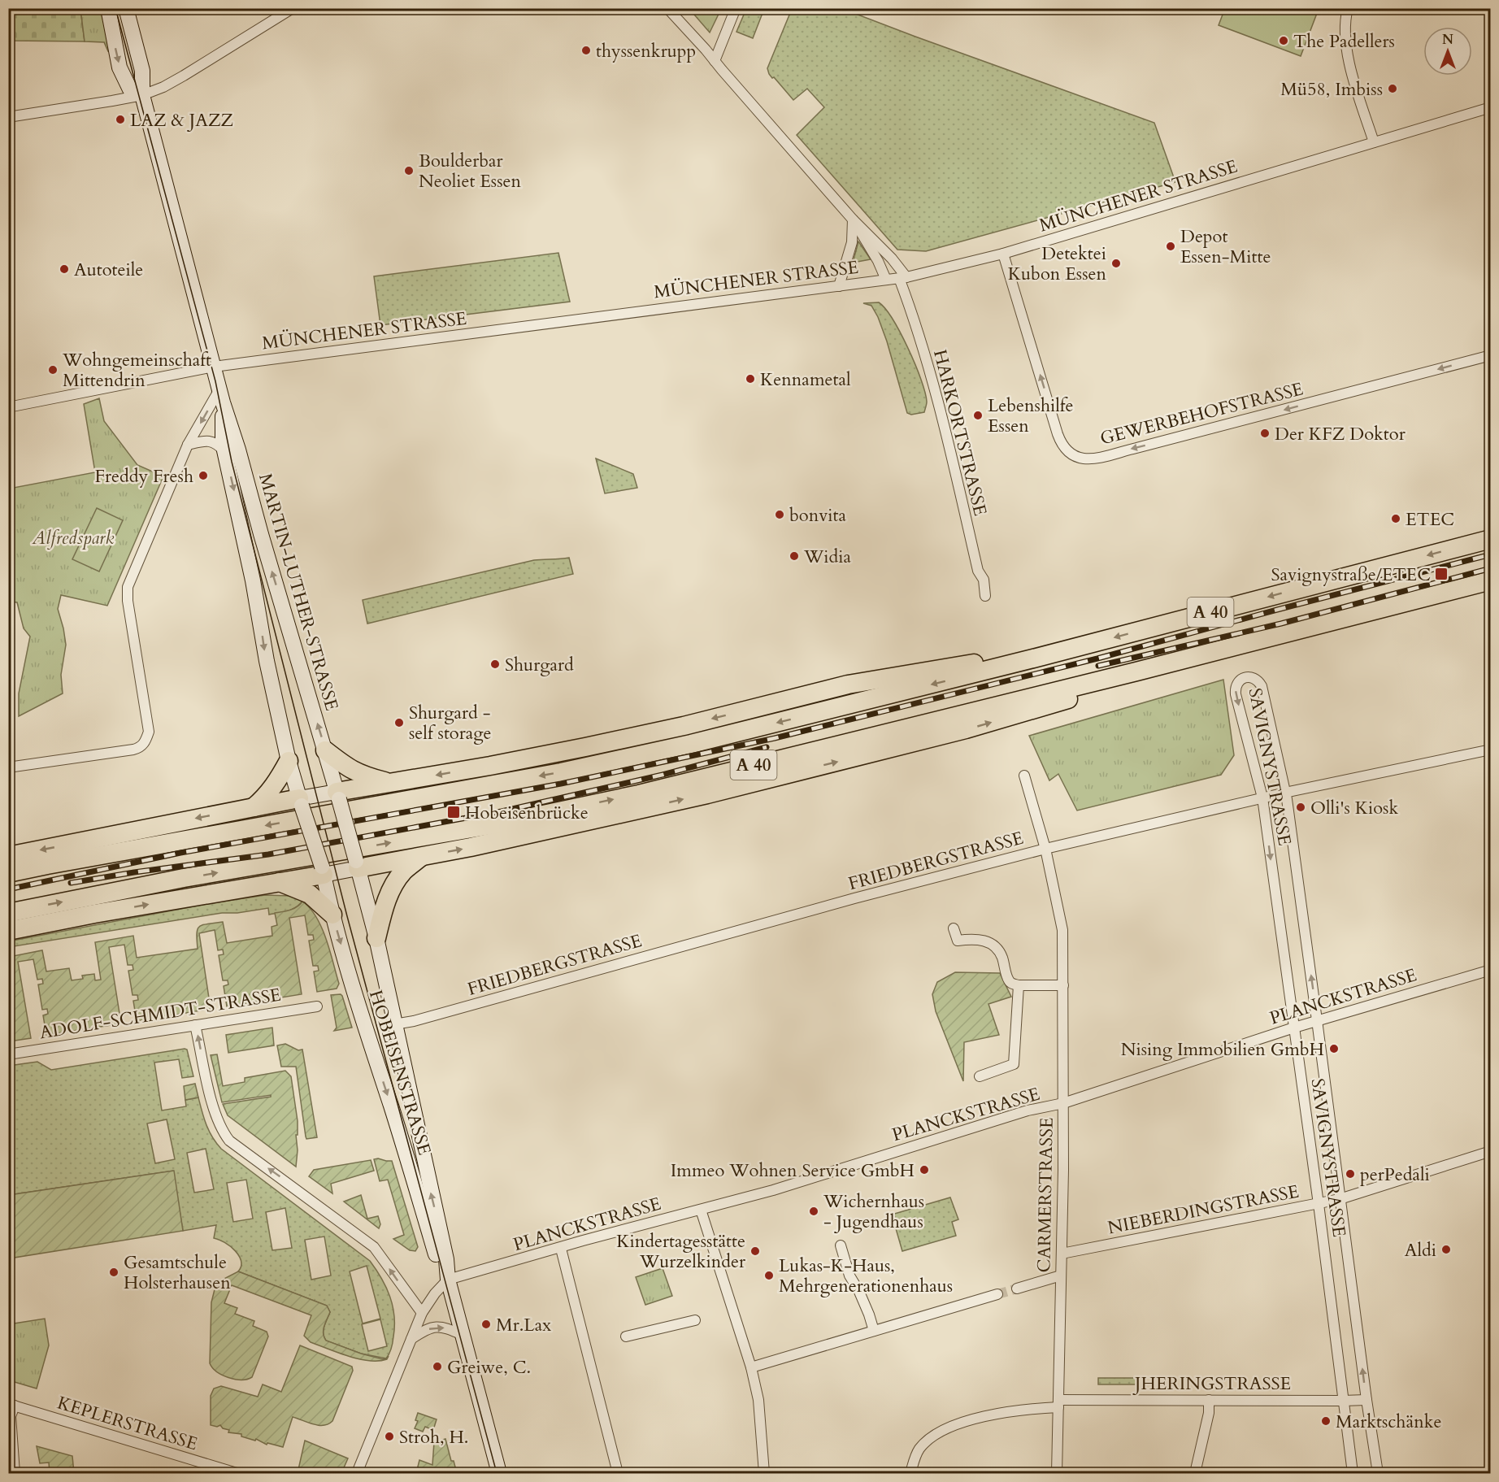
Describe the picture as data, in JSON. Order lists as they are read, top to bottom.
{
  "streets": {
    "highway": ["A 40"],
    "main road": ["MARTIN-LUTHER-STRASSE", "HOBEISENSTRASSE"],
    "street": [
      "MÜNCHENER STRASSE",
      "GEWERBEHOFSTRASSE",
      "HARKORTSTRASSE",
      "SAVIGNYSTRASSE",
      "FRIEDBERGSTRASSE",
      "PLANCKSTRASSE",
      "ADOLF-SCHMIDT-STRASSE",
      "CARMERSTRASSE",
      "NIEBERDINGSTRASSE",
      "JHERINGSTRASSE",
      "KEPLERSTRASSE"
    ]
  },
  "crossings": [
    ["MÜNCHENER STRASSE", "GEWERBEHOFSTRASSE"],
    ["MÜNCHENER STRASSE", "HARKORTSTRASSE"],
    ["MÜNCHENER STRASSE", "MARTIN-LUTHER-STRASSE"],
    ["MARTIN-LUTHER-STRASSE", "HOBEISENSTRASSE"],
    ["SAVIGNYSTRASSE", "FRIEDBERGSTRASSE"],
    ["SAVIGNYSTRASSE", "PLANCKSTRASSE"],
    ["SAVIGNYSTRASSE", "NIEBERDINGSTRASSE"],
    ["SAVIGNYSTRASSE", "JHERINGSTRASSE"],
    ["FRIEDBERGSTRASSE", "HOBEISENSTRASSE"],
    ["FRIEDBERGSTRASSE", "CARMERSTRASSE"],
    ["PLANCKSTRASSE", "HOBEISENSTRASSE"],
    ["PLANCKSTRASSE", "CARMERSTRASSE"],
    ["CARMERSTRASSE", "NIEBERDINGSTRASSE"],
    ["CARMERSTRASSE", "JHERINGSTRASSE"]
  ],
  "parks": ["Alfredspark"],
  "places": {
    "other": [
      "The Padellers",
      "thyssenkrupp",
      "Mü58, Imbiss",
      "LAZ & JAZZ",
      "Boulderbar Neoliet Essen",
      "Depot Essen-Mitte",
      "Detektei Kubon Essen",
      "Autoteile",
      "Wohngemeinschaft Mittendrin",
      "Kennametal",
      "Lebenshilfe Essen",
      "Der KFZ Doktor",
      "Freddy Fresh",
      "bonvita",
      "ETEC",
      "Widia",
      "Shurgard",
      "Shurgard - self storage",
      "Olli's Kiosk",
      "Nising Immobilien GmbH",
      "Immeo Wohnen Service GmbH",
      "perPedali",
      "Wichernhaus - Jugendhaus",
      "Aldi",
      "Kindertagesstätte Wurzelkinder",
      "Gesamtschule Holsterhausen",
      "Lukas-K-Haus, Mehrgenerationenhaus",
      "Mr.Lax",
      "Greiwe, C.",
      "Marktschänke",
      "Stroh, H."
    ],
    "transit": ["Savignystraße/ETEC", "Hobeisenbrücke"]
  },
  "north": "top"
}
